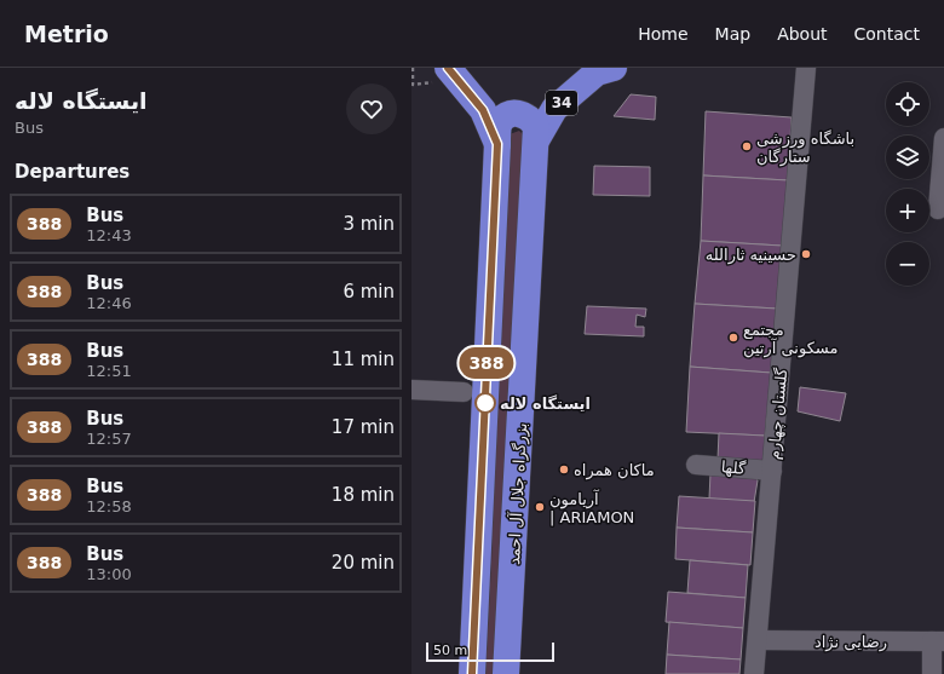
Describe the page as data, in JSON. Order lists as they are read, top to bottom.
{
  "streets": {
    "highway": ["34", "بزرگراه جلال آل احمد"],
    "street": ["گلستان چهارم", "گلها", "رضایی نژاد"]
  },
  "crossings": [
    ["34", "بزرگراه جلال آل احمد"],
    ["گلستان چهارم", "گلها"],
    ["گلستان چهارم", "رضایی نژاد"]
  ],
  "places": [
    "باشگاه ورزشی ستارگان",
    "حسینیه ثارالله",
    "مجتمع مسکونی آرتین",
    "ایستگاه لاله",
    "ماکان همراه",
    "آریامون | ARIAMON"
  ],
  "lines": ["bus line 388"],
  "scale_bar": "50 m",
  "page": {
    "header": "Metrio",
    "nav": [
      "Home",
      "Map",
      "About",
      "Contact"
    ],
    "heading": [
      ["ایستگاه لاله", "Bus"],
      "Departures"
    ],
    "on_map": "388",
    "map_buttons": ["+", "−"],
    "list": [
      {
        "mark": "388",
        "name": "Bus",
        "note": "12:43",
        "value": "3 min"
      },
      {
        "mark": "388",
        "name": "Bus",
        "note": "12:46",
        "value": "6 min"
      },
      {
        "mark": "388",
        "name": "Bus",
        "note": "12:51",
        "value": "11 min"
      },
      {
        "mark": "388",
        "name": "Bus",
        "note": "12:57",
        "value": "17 min"
      },
      {
        "mark": "388",
        "name": "Bus",
        "note": "12:58",
        "value": "18 min"
      },
      {
        "mark": "388",
        "name": "Bus",
        "note": "13:00",
        "value": "20 min"
      }
    ],
    "scale": "50 m"
  }
}
